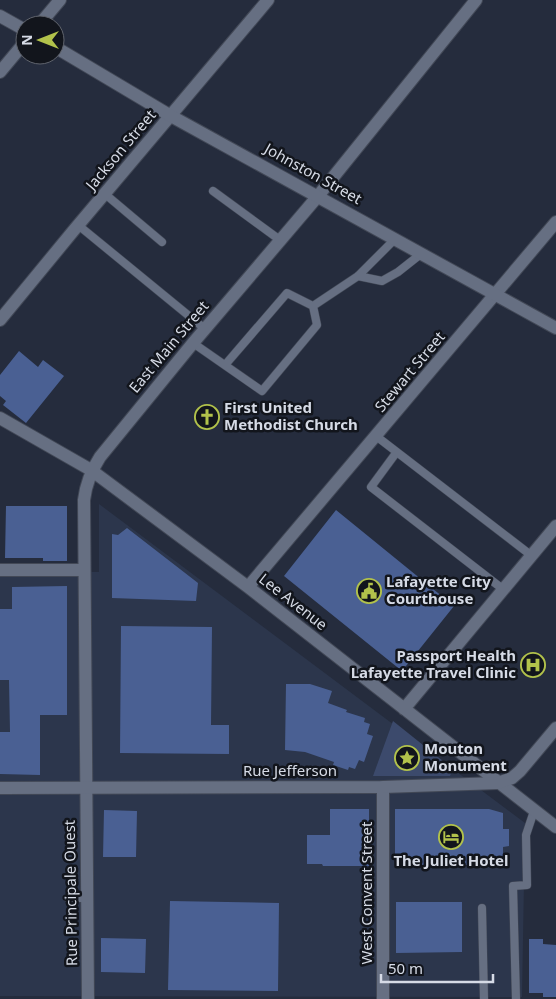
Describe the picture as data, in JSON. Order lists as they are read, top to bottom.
{
  "streets": {
    "street": [
      "Jackson Street",
      "Johnston Street",
      "East Main Street",
      "Stewart Street",
      "Lee Avenue",
      "Rue Jefferson",
      "Rue Principale Ouest",
      "West Convent Street"
    ]
  },
  "crossings": [
    ["Jackson Street", "Johnston Street"],
    ["Johnston Street", "East Main Street"],
    ["Johnston Street", "Stewart Street"],
    ["East Main Street", "Lee Avenue"],
    ["East Main Street", "Rue Jefferson"],
    ["East Main Street", "Rue Principale Ouest"],
    ["Stewart Street", "Lee Avenue"],
    ["Lee Avenue", "Rue Jefferson"],
    ["Rue Jefferson", "Rue Principale Ouest"],
    ["Rue Jefferson", "West Convent Street"]
  ],
  "places": {
    "church": ["First United Methodist Church"],
    "public building": ["Lafayette City Courthouse"],
    "hospital": ["Passport Health Lafayette Travel Clinic"],
    "place": ["Mouton Monument"],
    "hotel": ["The Juliet Hotel"]
  },
  "scale_bar": "50 m",
  "north": "left"
}
